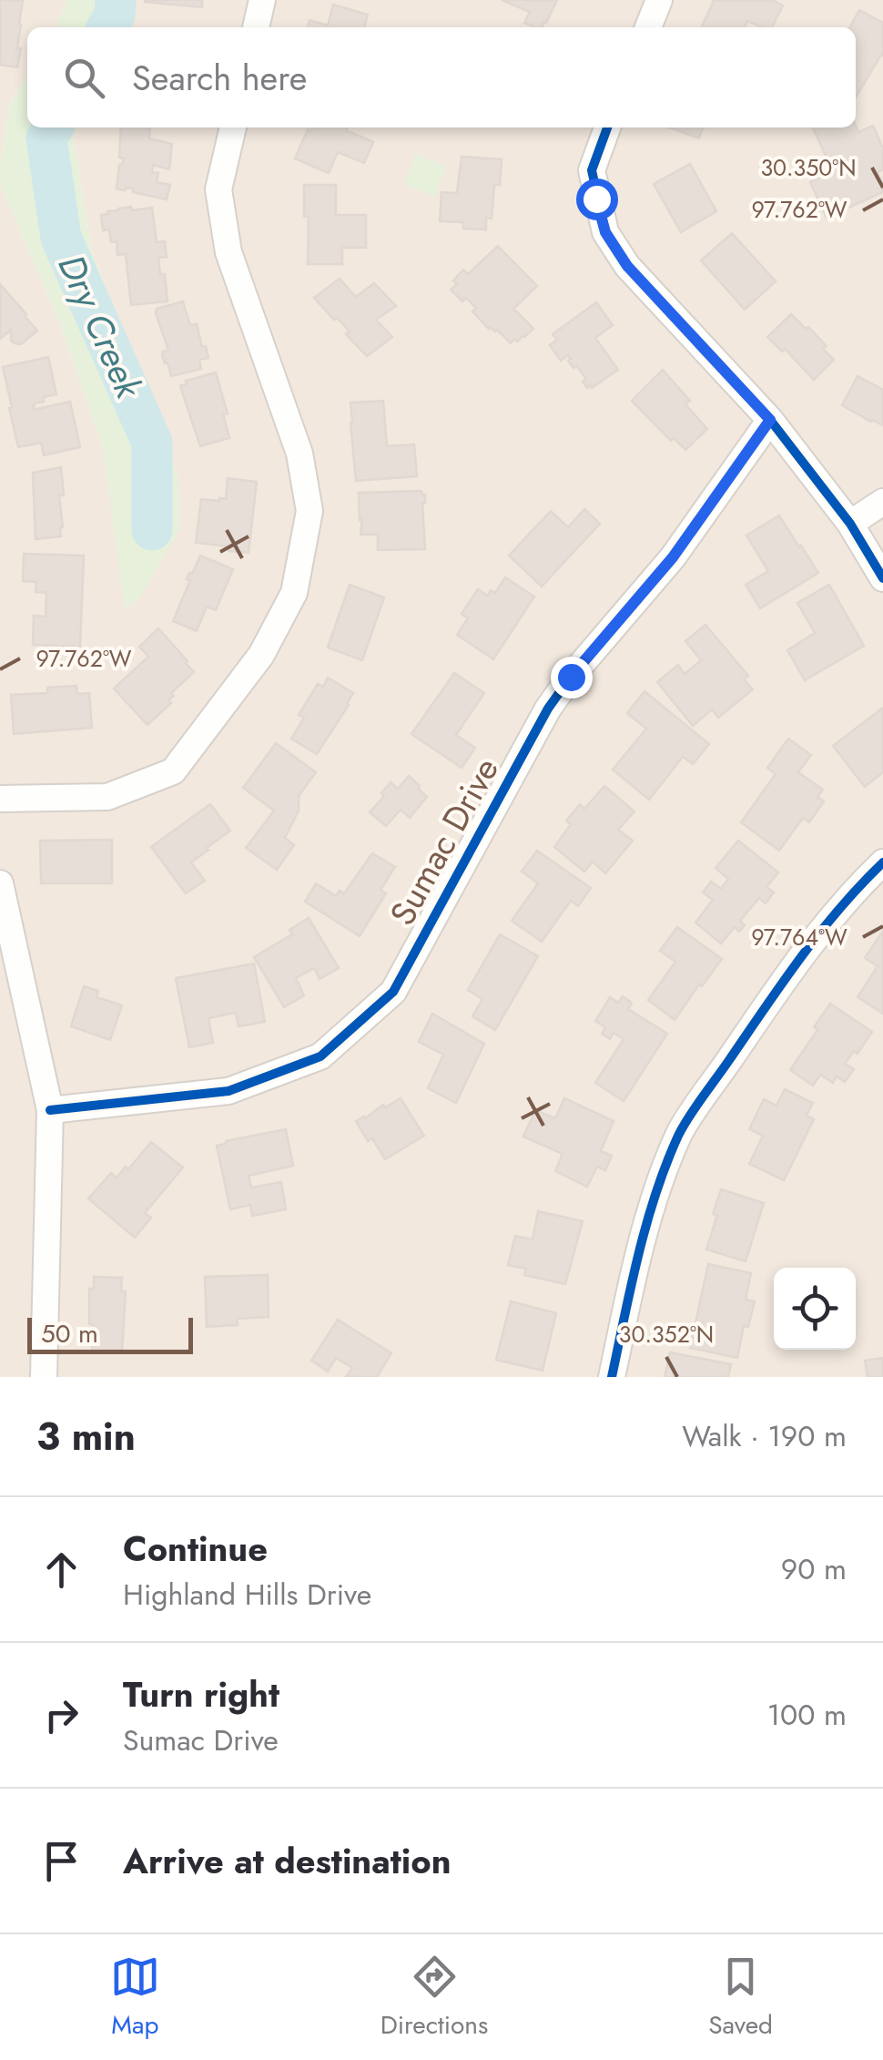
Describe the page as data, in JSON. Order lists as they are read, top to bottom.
{
  "streets": {
    "street": ["Sumac Drive"]
  },
  "water": ["Dry Creek"],
  "scale_bar": "50 m",
  "page": {
    "search": "Search here",
    "scale": "50 m",
    "heading": ["3 min", "Walk · 190 m"],
    "list": [
      ["Continue", "Highland Hills Drive", "90 m"],
      ["Turn right", "Sumac Drive", "100 m"],
      "Arrive at destination"
    ],
    "nav": ["Map", "Directions", "Saved"]
  },
  "coordinates": [
    "30.350°N",
    "97.762°W",
    "97.764°W",
    "30.352°N"
  ]
}
